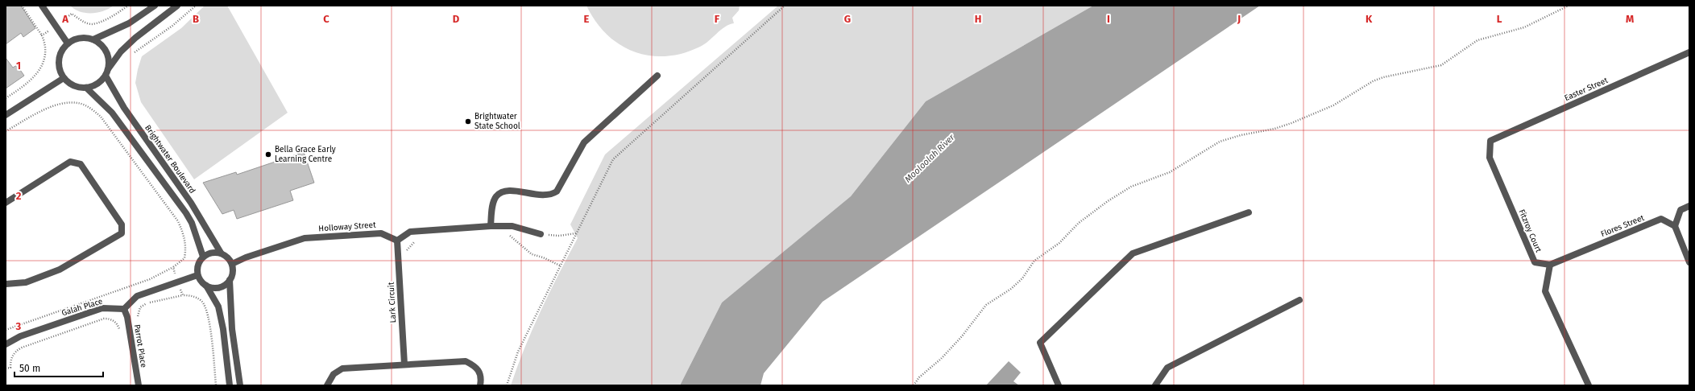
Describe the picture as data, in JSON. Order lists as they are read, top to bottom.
{
  "streets": {
    "street": [
      "Easter Street",
      "Brightwater Boulevard",
      "Flores Street",
      "Holloway Street",
      "Fitzroy Court",
      "Lark Circuit",
      "Galah Place",
      "Parrot Place"
    ]
  },
  "crossings": [
    ["Easter Street", "Fitzroy Court"],
    ["Brightwater Boulevard", "Holloway Street"],
    ["Flores Street", "Fitzroy Court"],
    ["Holloway Street", "Lark Circuit"],
    ["Galah Place", "Parrot Place"]
  ],
  "water": ["Mooloolah River"],
  "places": ["Brightwater State School", "Bella Grace Early Learning Centre"],
  "scale_bar": "50 m",
  "grid": {
    "columns": [
      "A",
      "B",
      "C",
      "D",
      "E",
      "F",
      "G",
      "H",
      "I",
      "J",
      "K",
      "L",
      "M"
    ],
    "rows": ["1", "2", "3"]
  }
}
